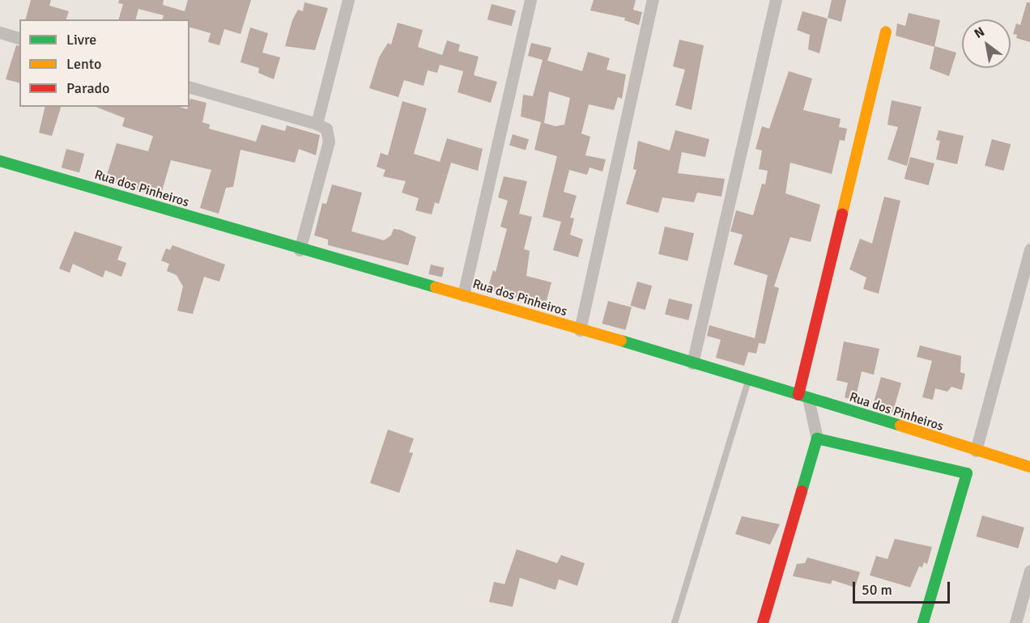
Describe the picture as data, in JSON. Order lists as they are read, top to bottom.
{
  "streets": {
    "street": ["Rua dos Pinheiros"]
  },
  "legend": ["Livre", "Lento", "Parado"],
  "scale_bar": "50 m",
  "north": "top left"
}
